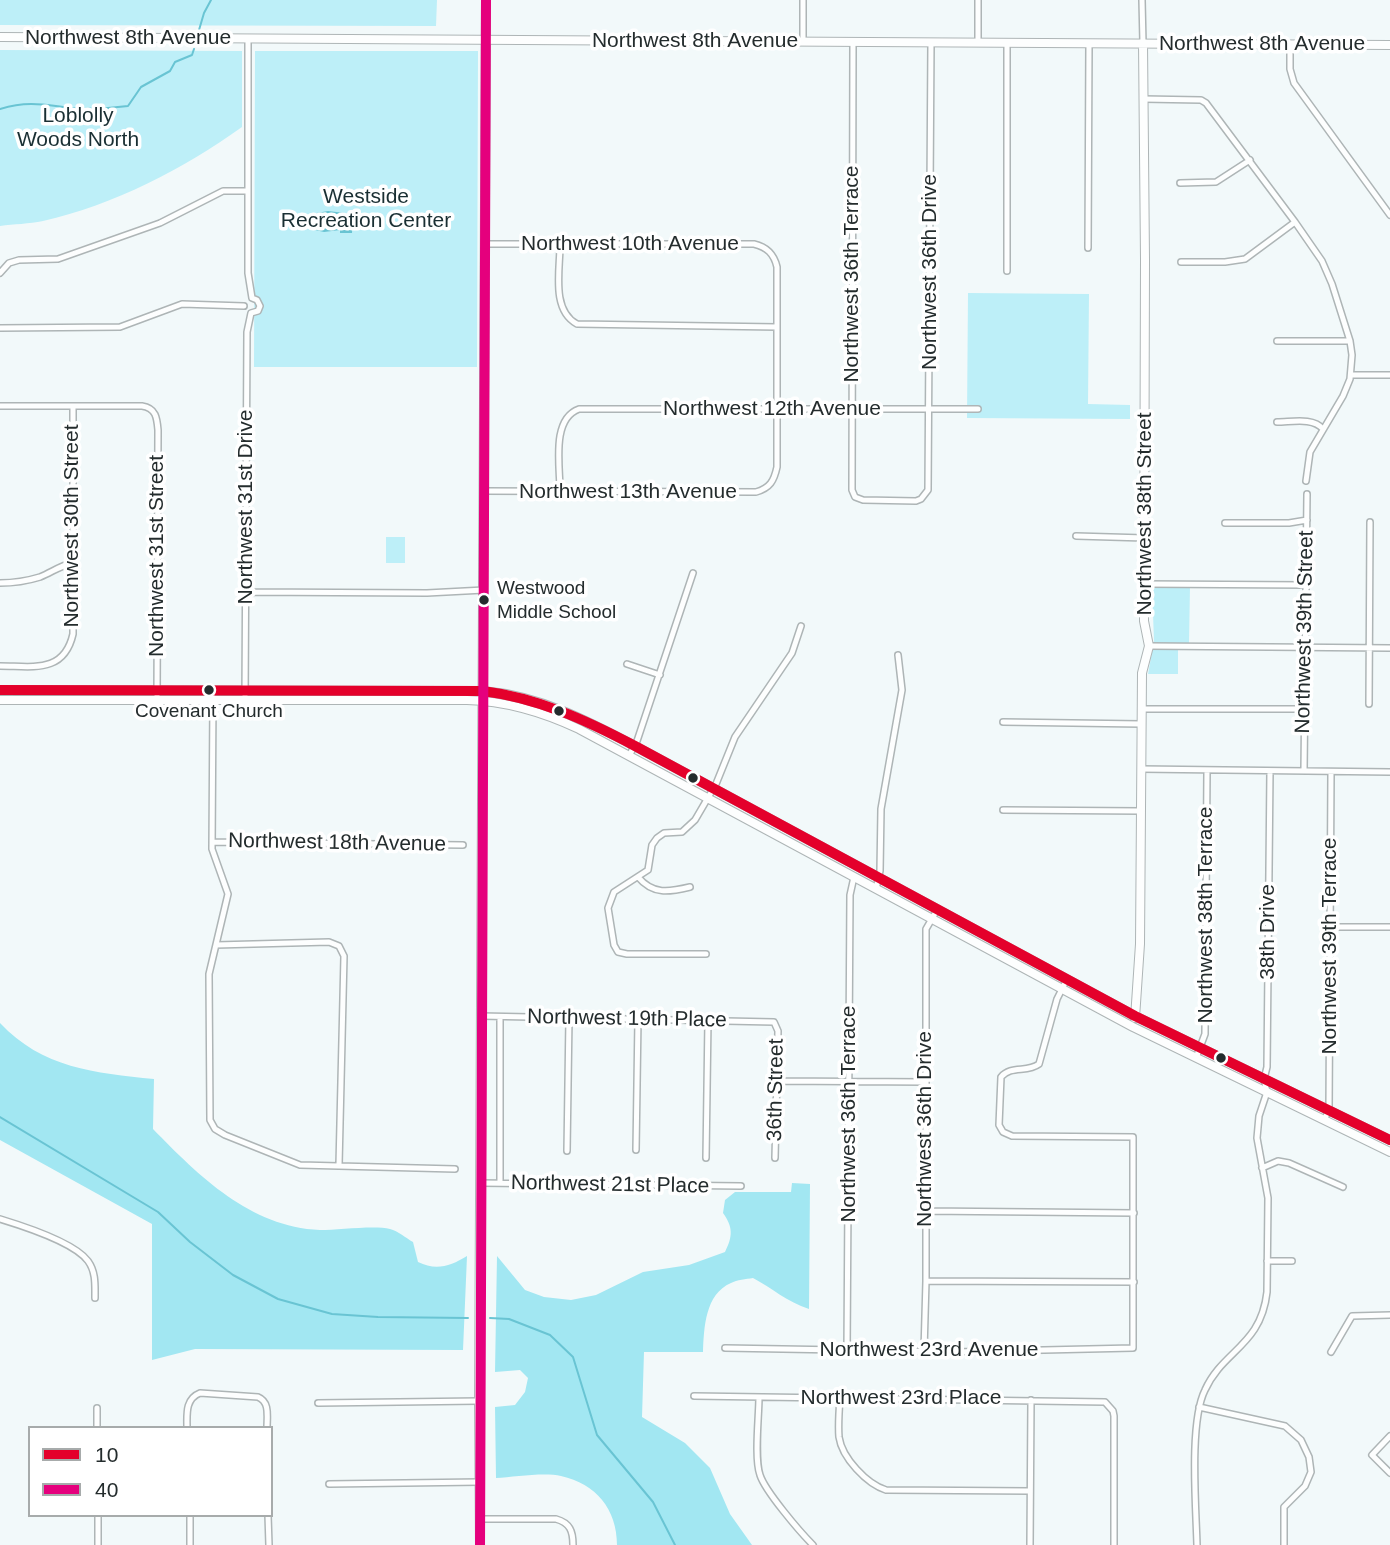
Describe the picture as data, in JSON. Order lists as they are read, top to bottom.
{
  "streets": {
    "main road": ["Northwest 8th Avenue", "Northwest 38th Street"],
    "street": [
      "Northwest 10th Avenue",
      "Northwest 36th Drive",
      "Northwest 36th Terrace",
      "Northwest 12th Avenue",
      "Northwest 13th Avenue",
      "Northwest 31st Drive",
      "Northwest 30th Street",
      "Northwest 31st Street",
      "Northwest 39th Street",
      "Northwest 18th Avenue",
      "Northwest 38th Terrace",
      "38th Drive",
      "Northwest 39th Terrace",
      "Northwest 19th Place",
      "36th Street",
      "Northwest 21st Place",
      "Northwest 23rd Avenue",
      "Northwest 23rd Place"
    ]
  },
  "crossings": [
    ["Northwest 8th Avenue", "Northwest 36th Drive"],
    ["Northwest 8th Avenue", "Northwest 36th Terrace"],
    ["Northwest 8th Avenue", "Northwest 31st Drive"],
    ["Northwest 8th Avenue", "Northwest 38th Street"],
    ["Northwest 36th Drive", "Northwest 36th Terrace"],
    ["Northwest 36th Drive", "Northwest 12th Avenue"],
    ["Northwest 36th Drive", "Northwest 23rd Avenue"],
    ["Northwest 36th Terrace", "Northwest 12th Avenue"],
    ["Northwest 36th Terrace", "Northwest 23rd Avenue"],
    ["Northwest 12th Avenue", "Northwest 13th Avenue"],
    ["Northwest 30th Street", "Northwest 31st Street"],
    ["Northwest 19th Place", "36th Street"]
  ],
  "parks": ["Loblolly Woods North", "Westside Recreation Center"],
  "places": ["Westwood Middle School", "Covenant Church"],
  "lines": ["transit line 40", "transit line 10"],
  "legend": ["10", "40"]
}
